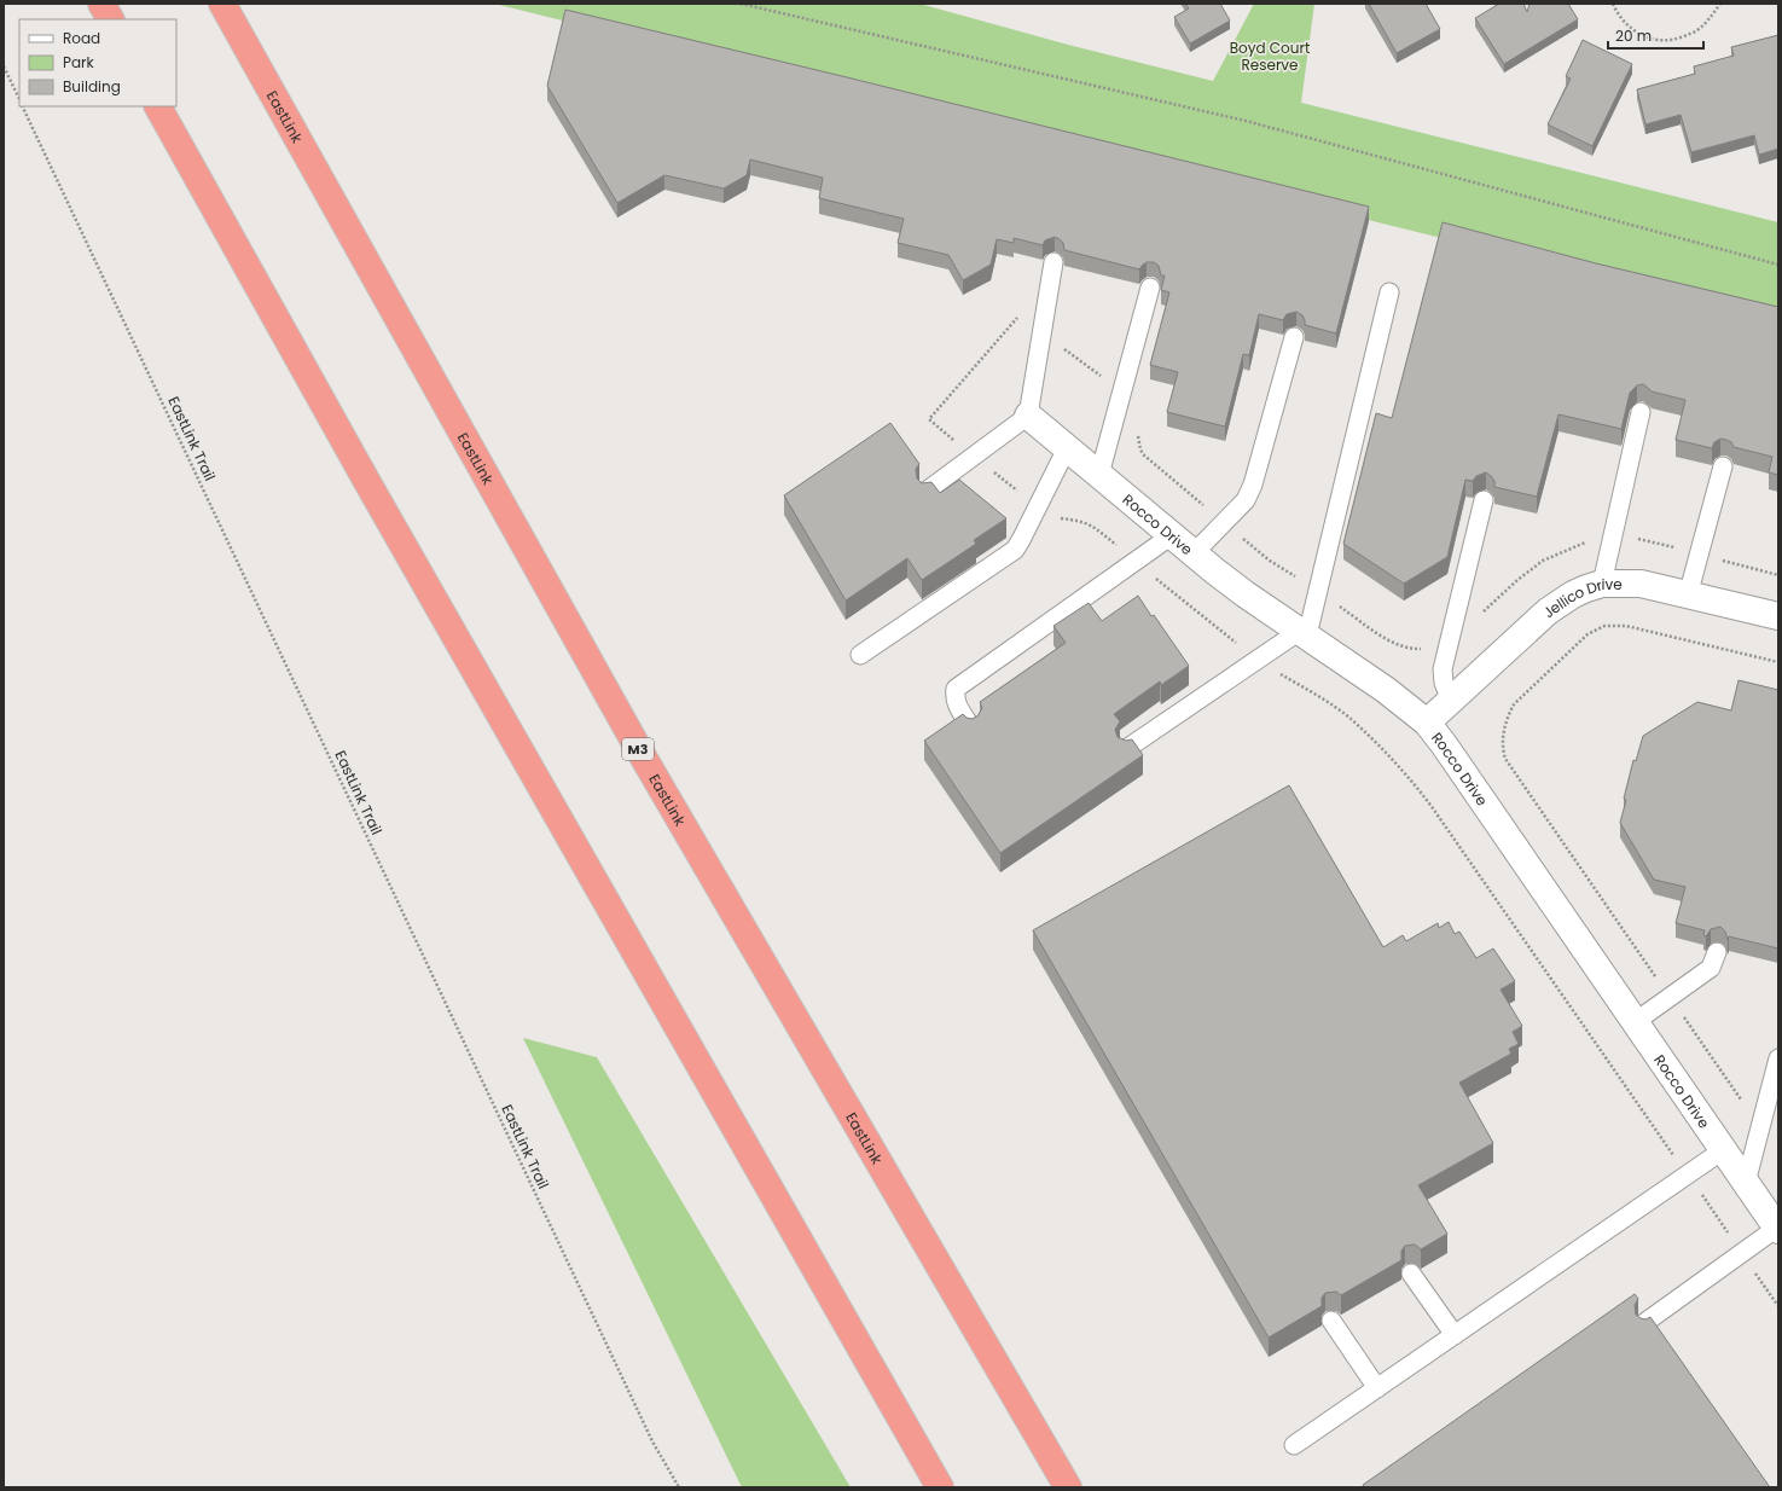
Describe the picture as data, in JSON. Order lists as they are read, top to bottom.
{
  "streets": {
    "highway": ["EastLink", "M3"],
    "street": ["Rocco Drive", "Jellico Drive"],
    "path": ["EastLink Trail"]
  },
  "crossings": [
    ["Rocco Drive", "Jellico Drive"]
  ],
  "parks": ["Boyd Court Reserve"],
  "legend": ["Road", "Park", "Building"],
  "scale_bar": "20 m"
}
